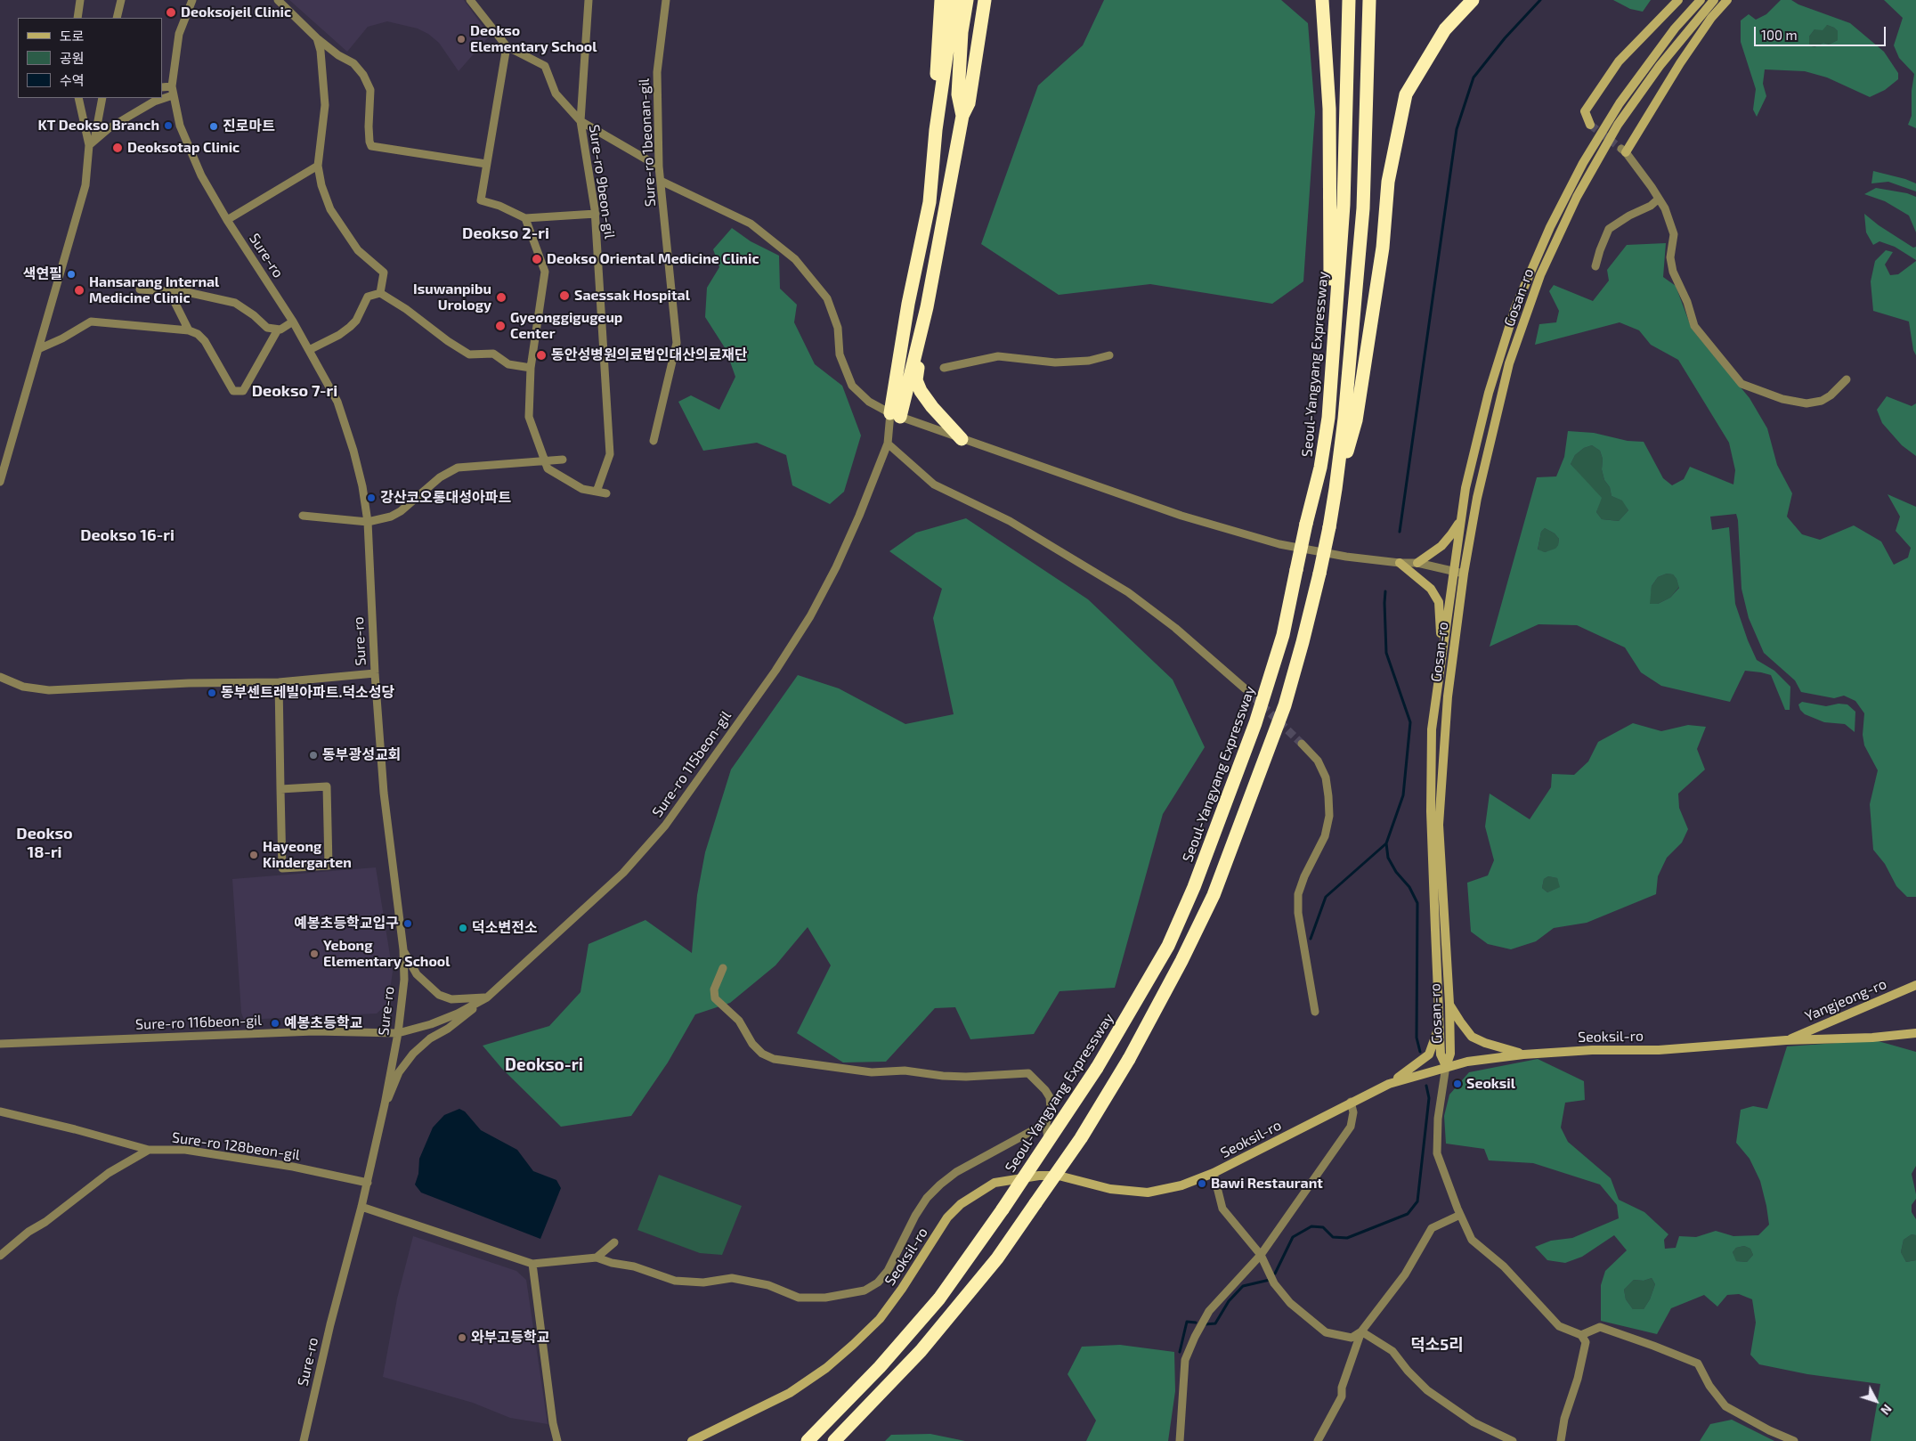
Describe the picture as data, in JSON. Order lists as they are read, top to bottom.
{
  "streets": {
    "highway": ["Seoul-Yangyang Expressway"],
    "street": [
      "Sure-ro 1beonan-gil",
      "Sure-ro 9beon-gil",
      "Sure-ro",
      "Gosan-ro",
      "Sure-ro 115beon-gil",
      "Yangjeong-ro",
      "Sure-ro 116beon-gil",
      "Seoksil-ro",
      "Sure-ro 128beon-gil"
    ]
  },
  "crossings": [
    ["Sure-ro", "Sure-ro 115beon-gil"],
    ["Sure-ro", "Sure-ro 116beon-gil"],
    ["Sure-ro", "Sure-ro 128beon-gil"],
    ["Gosan-ro", "Seoksil-ro"],
    ["Sure-ro 115beon-gil", "Sure-ro 116beon-gil"],
    ["Yangjeong-ro", "Seoksil-ro"]
  ],
  "districts": [
    "Deokso 2-ri",
    "Deokso 7-ri",
    "Deokso 16-ri",
    "Deokso 18-ri",
    "Deokso-ri",
    "덕소5리"
  ],
  "places": [
    "Deoksojeil Clinic",
    "Deokso Elementary School",
    "KT Deokso Branch",
    "진로마트",
    "Deoksotap Clinic",
    "Deokso Oriental Medicine Clinic",
    "색연필",
    "Hansarang Internal Medicine Clinic",
    "Saessak Hospital",
    "Isuwanpibu Urology",
    "Gyeonggigugeup Center",
    "동안성병원의료법인대산의료재단",
    "강산코오롱대성아파트",
    "동부센트레빌아파트.덕소성당",
    "동부광성교회",
    "Hayeong Kindergarten",
    "예봉초등학교입구",
    "덕소변전소",
    "Yebong Elementary School",
    "예봉초등학교",
    "Seoksil",
    "Bawi Restaurant",
    "와부고등학교"
  ],
  "legend": ["도로", "공원", "수역"],
  "scale_bar": "100 m",
  "north": "bottom right"
}
